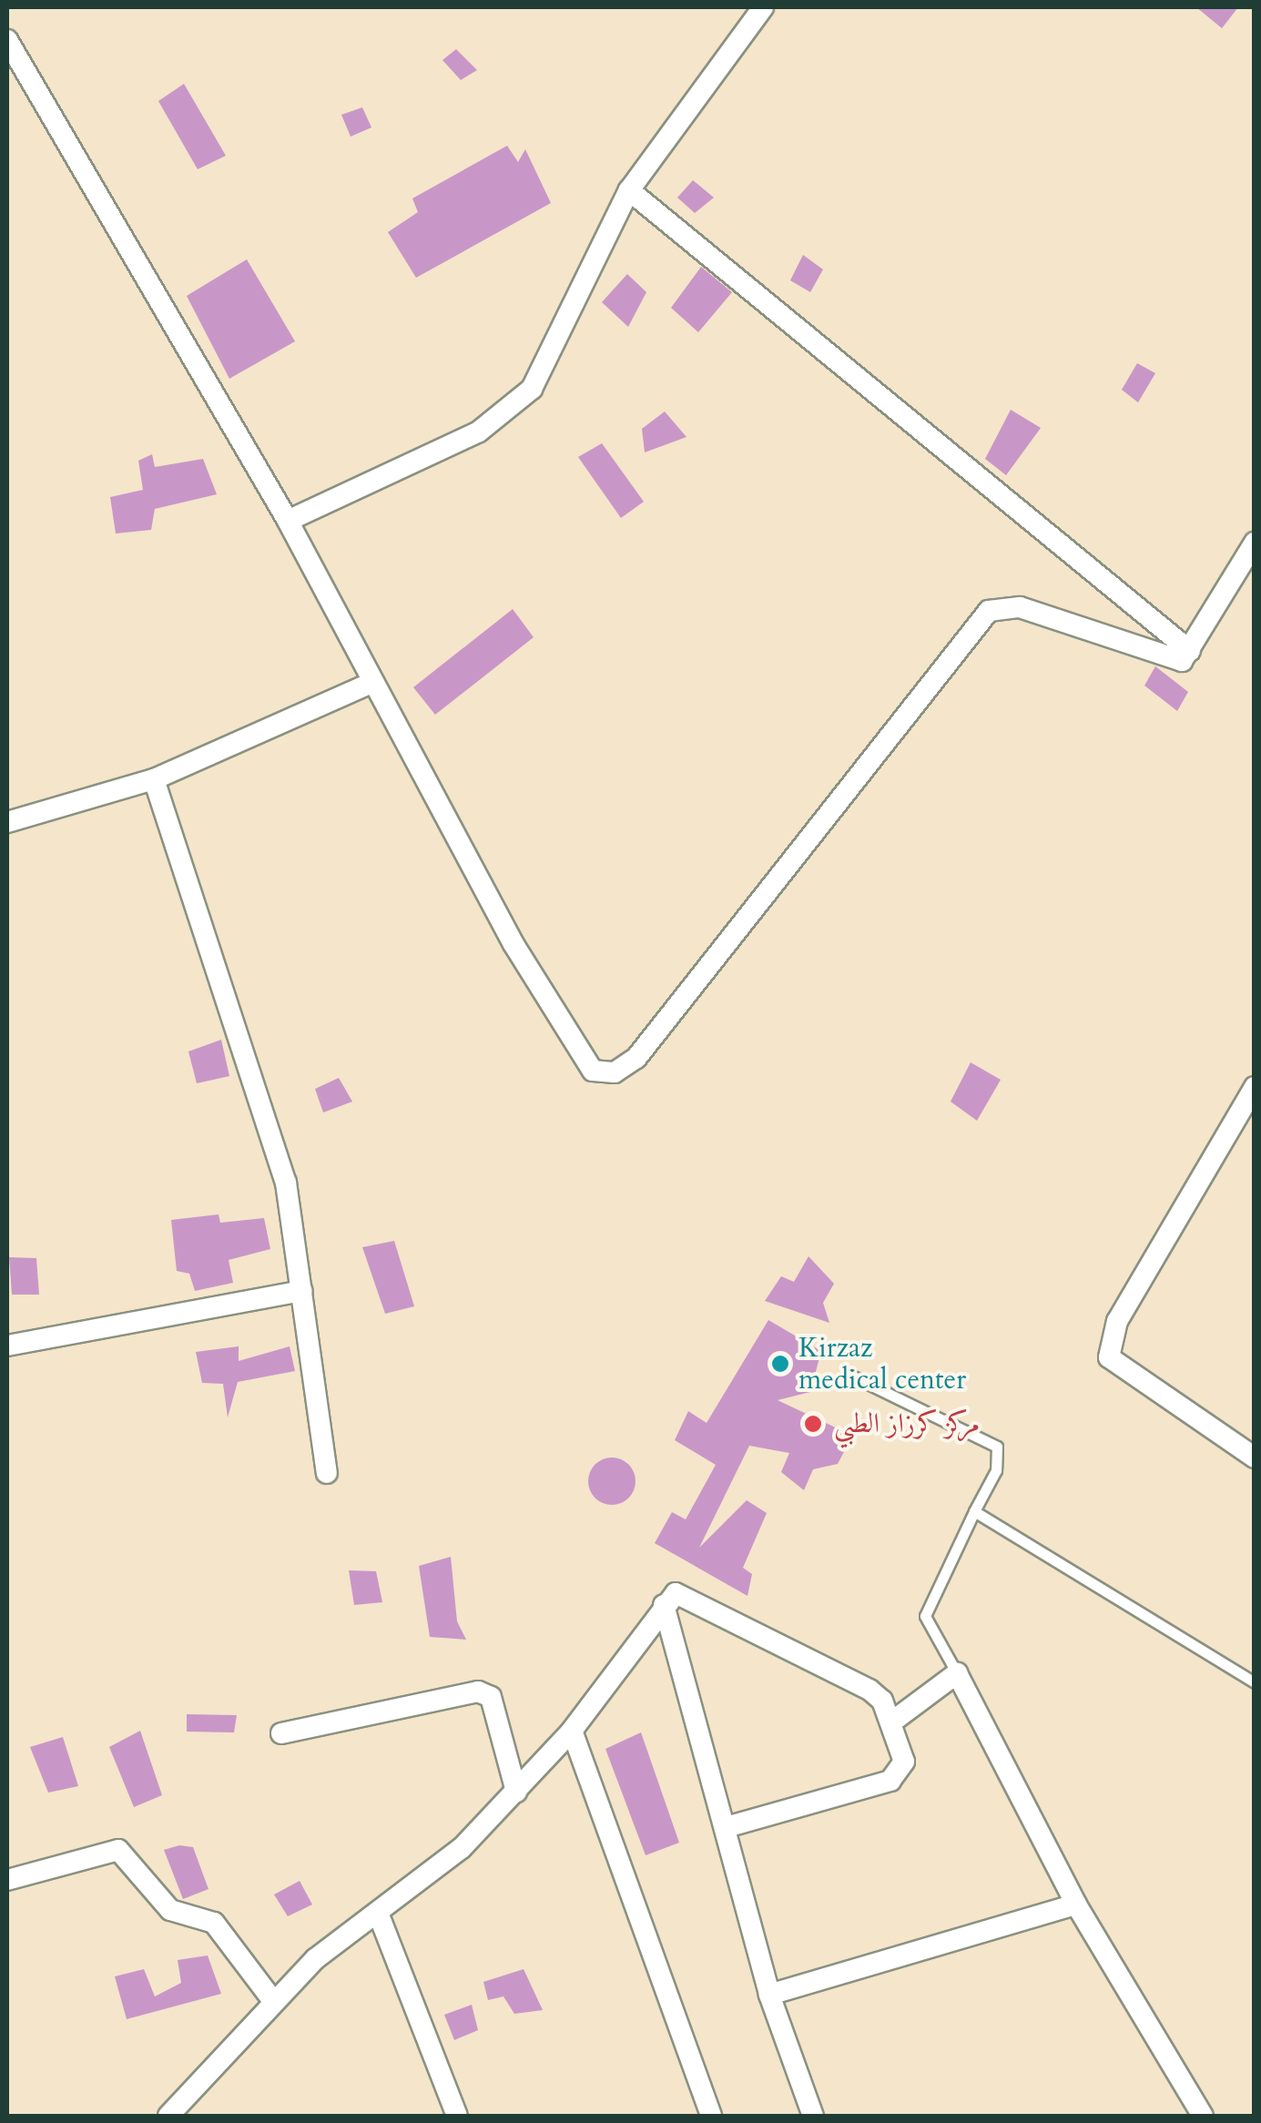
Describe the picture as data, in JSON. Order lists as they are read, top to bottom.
{
  "places": ["Kirzaz medical center", "مركز كرزاز الطبي"]
}
